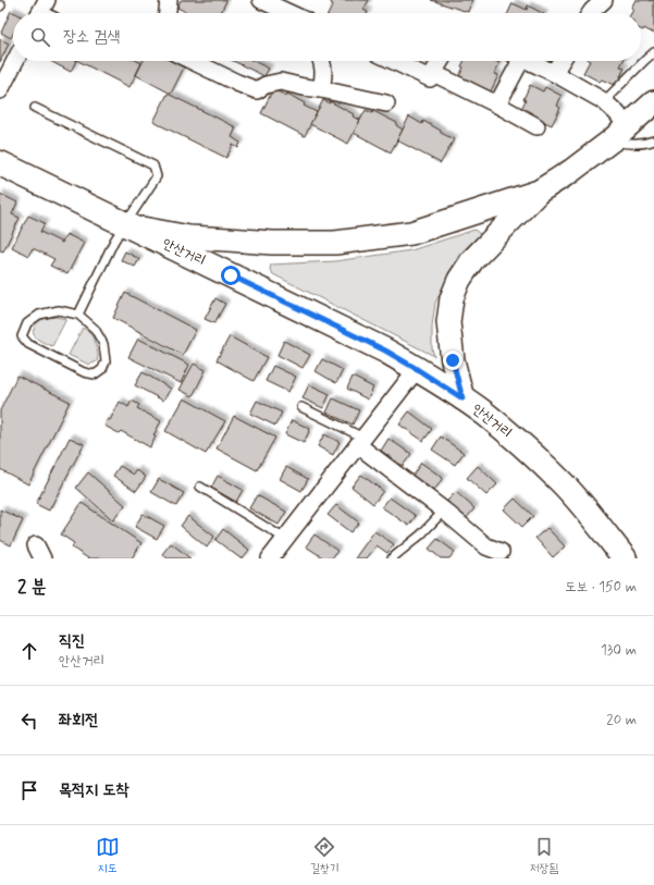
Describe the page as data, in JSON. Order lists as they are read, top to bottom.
{
  "streets": {
    "main road": ["안산거리"]
  },
  "page": {
    "search": "장소 검색",
    "heading": ["2 분", "도보 · 150 m"],
    "list": [
      ["직진", "안산거리", "130 m"],
      ["좌회전", "20 m"],
      "목적지 도착"
    ],
    "nav": ["지도", "길찾기", "저장됨"]
  }
}
